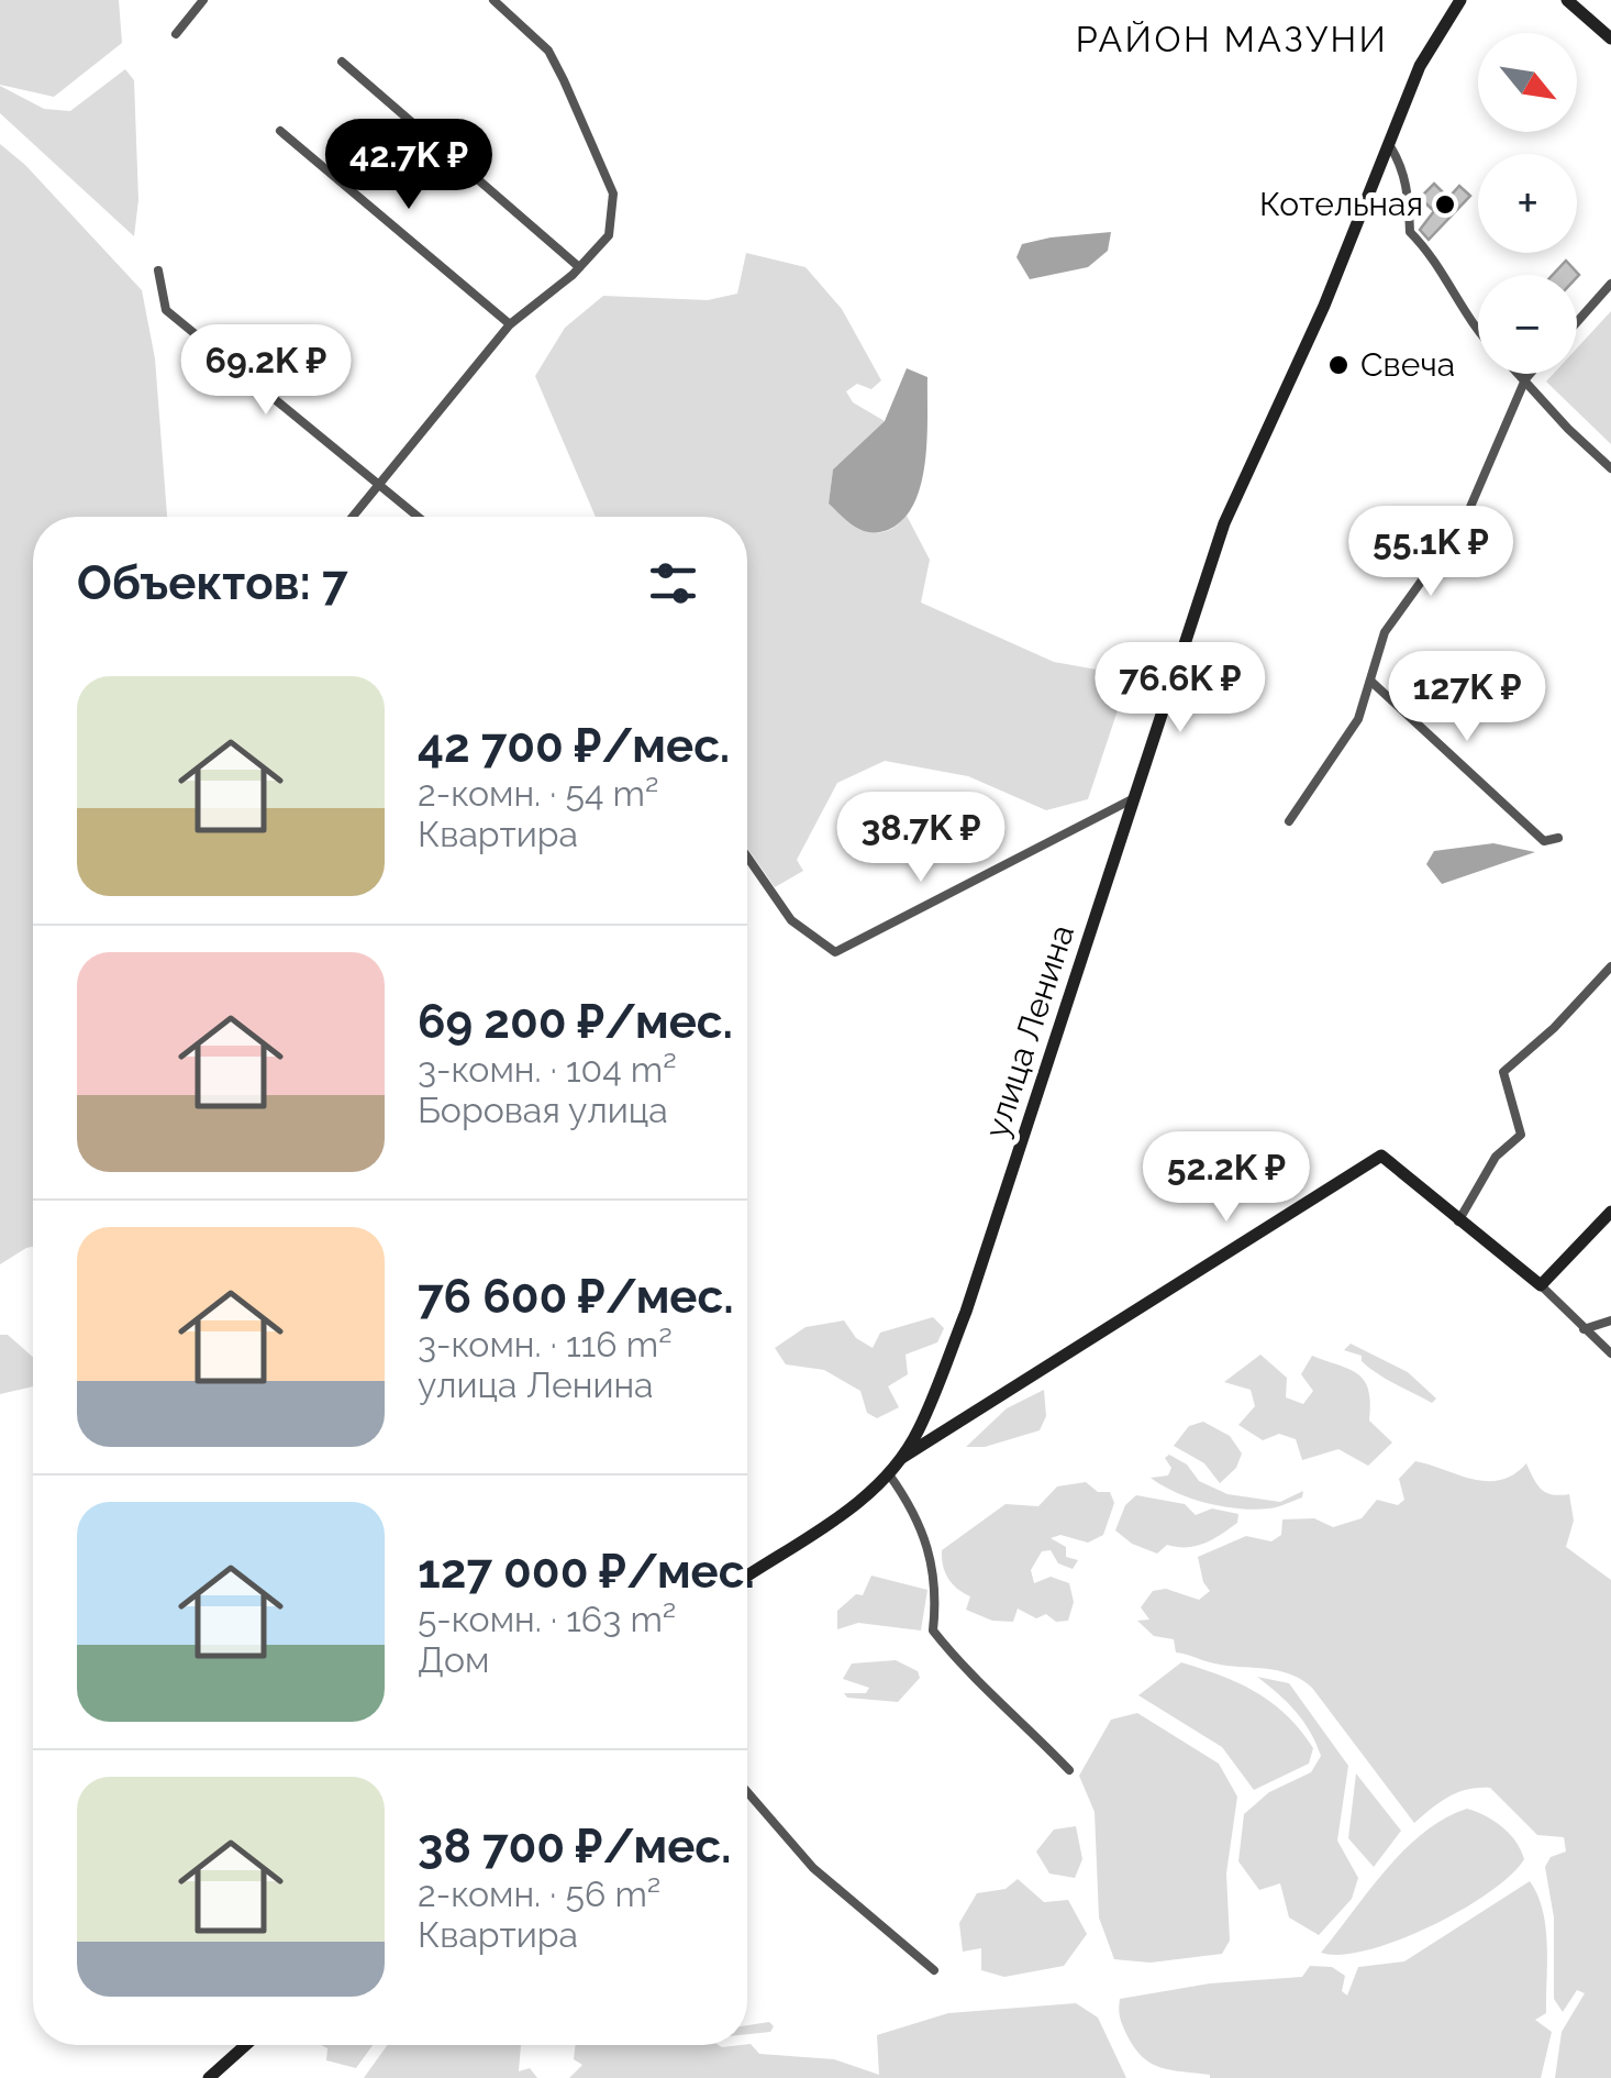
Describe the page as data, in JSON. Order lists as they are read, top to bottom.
{
  "streets": {
    "street": ["улица Ленина"]
  },
  "districts": ["РАЙОН МАЗУНИ"],
  "places": ["Котельная", "Свеча"],
  "north": "bottom right",
  "page": {
    "map_buttons": ["+", "−"],
    "price": [
      "42.7K ₽",
      "69.2K ₽",
      "55.1K ₽",
      "76.6K ₽",
      "127K ₽",
      "38.7K ₽",
      "52.2K ₽"
    ],
    "heading": "Объектов: 7",
    "list": [
      {
        "name": "42 700 ₽/мес.",
        "note": "2-комн. · 54 m² · Квартира"
      },
      {
        "name": "69 200 ₽/мес.",
        "note": "3-комн. · 104 m² · Боровая улица"
      },
      {
        "name": "76 600 ₽/мес.",
        "note": "3-комн. · 116 m² · улица Ленина"
      },
      {
        "name": "127 000 ₽/мес.",
        "note": "5-комн. · 163 m² · Дом"
      },
      {
        "name": "38 700 ₽/мес.",
        "note": "2-комн. · 56 m² · Квартира"
      }
    ]
  }
}
